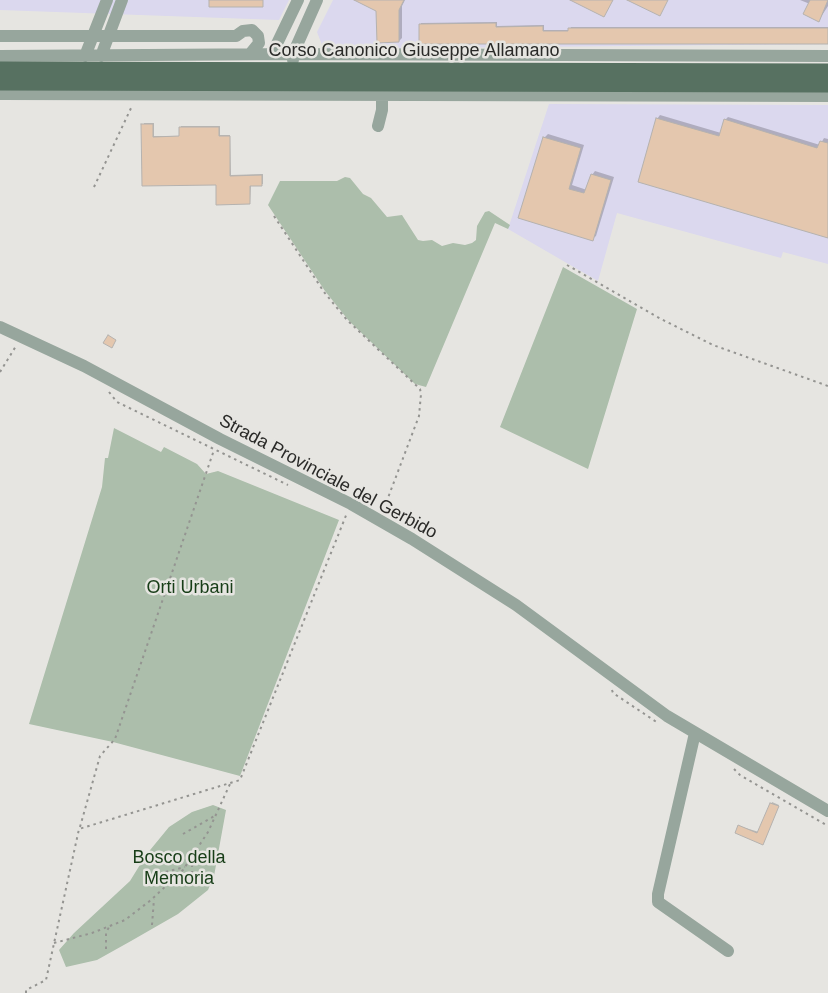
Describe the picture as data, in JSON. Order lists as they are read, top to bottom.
{
  "streets": {
    "main road": ["Corso Canonico Giuseppe Allamano"],
    "street": ["Strada Provinciale del Gerbido"]
  },
  "parks": ["Orti Urbani", "Bosco della Memoria"]
}
